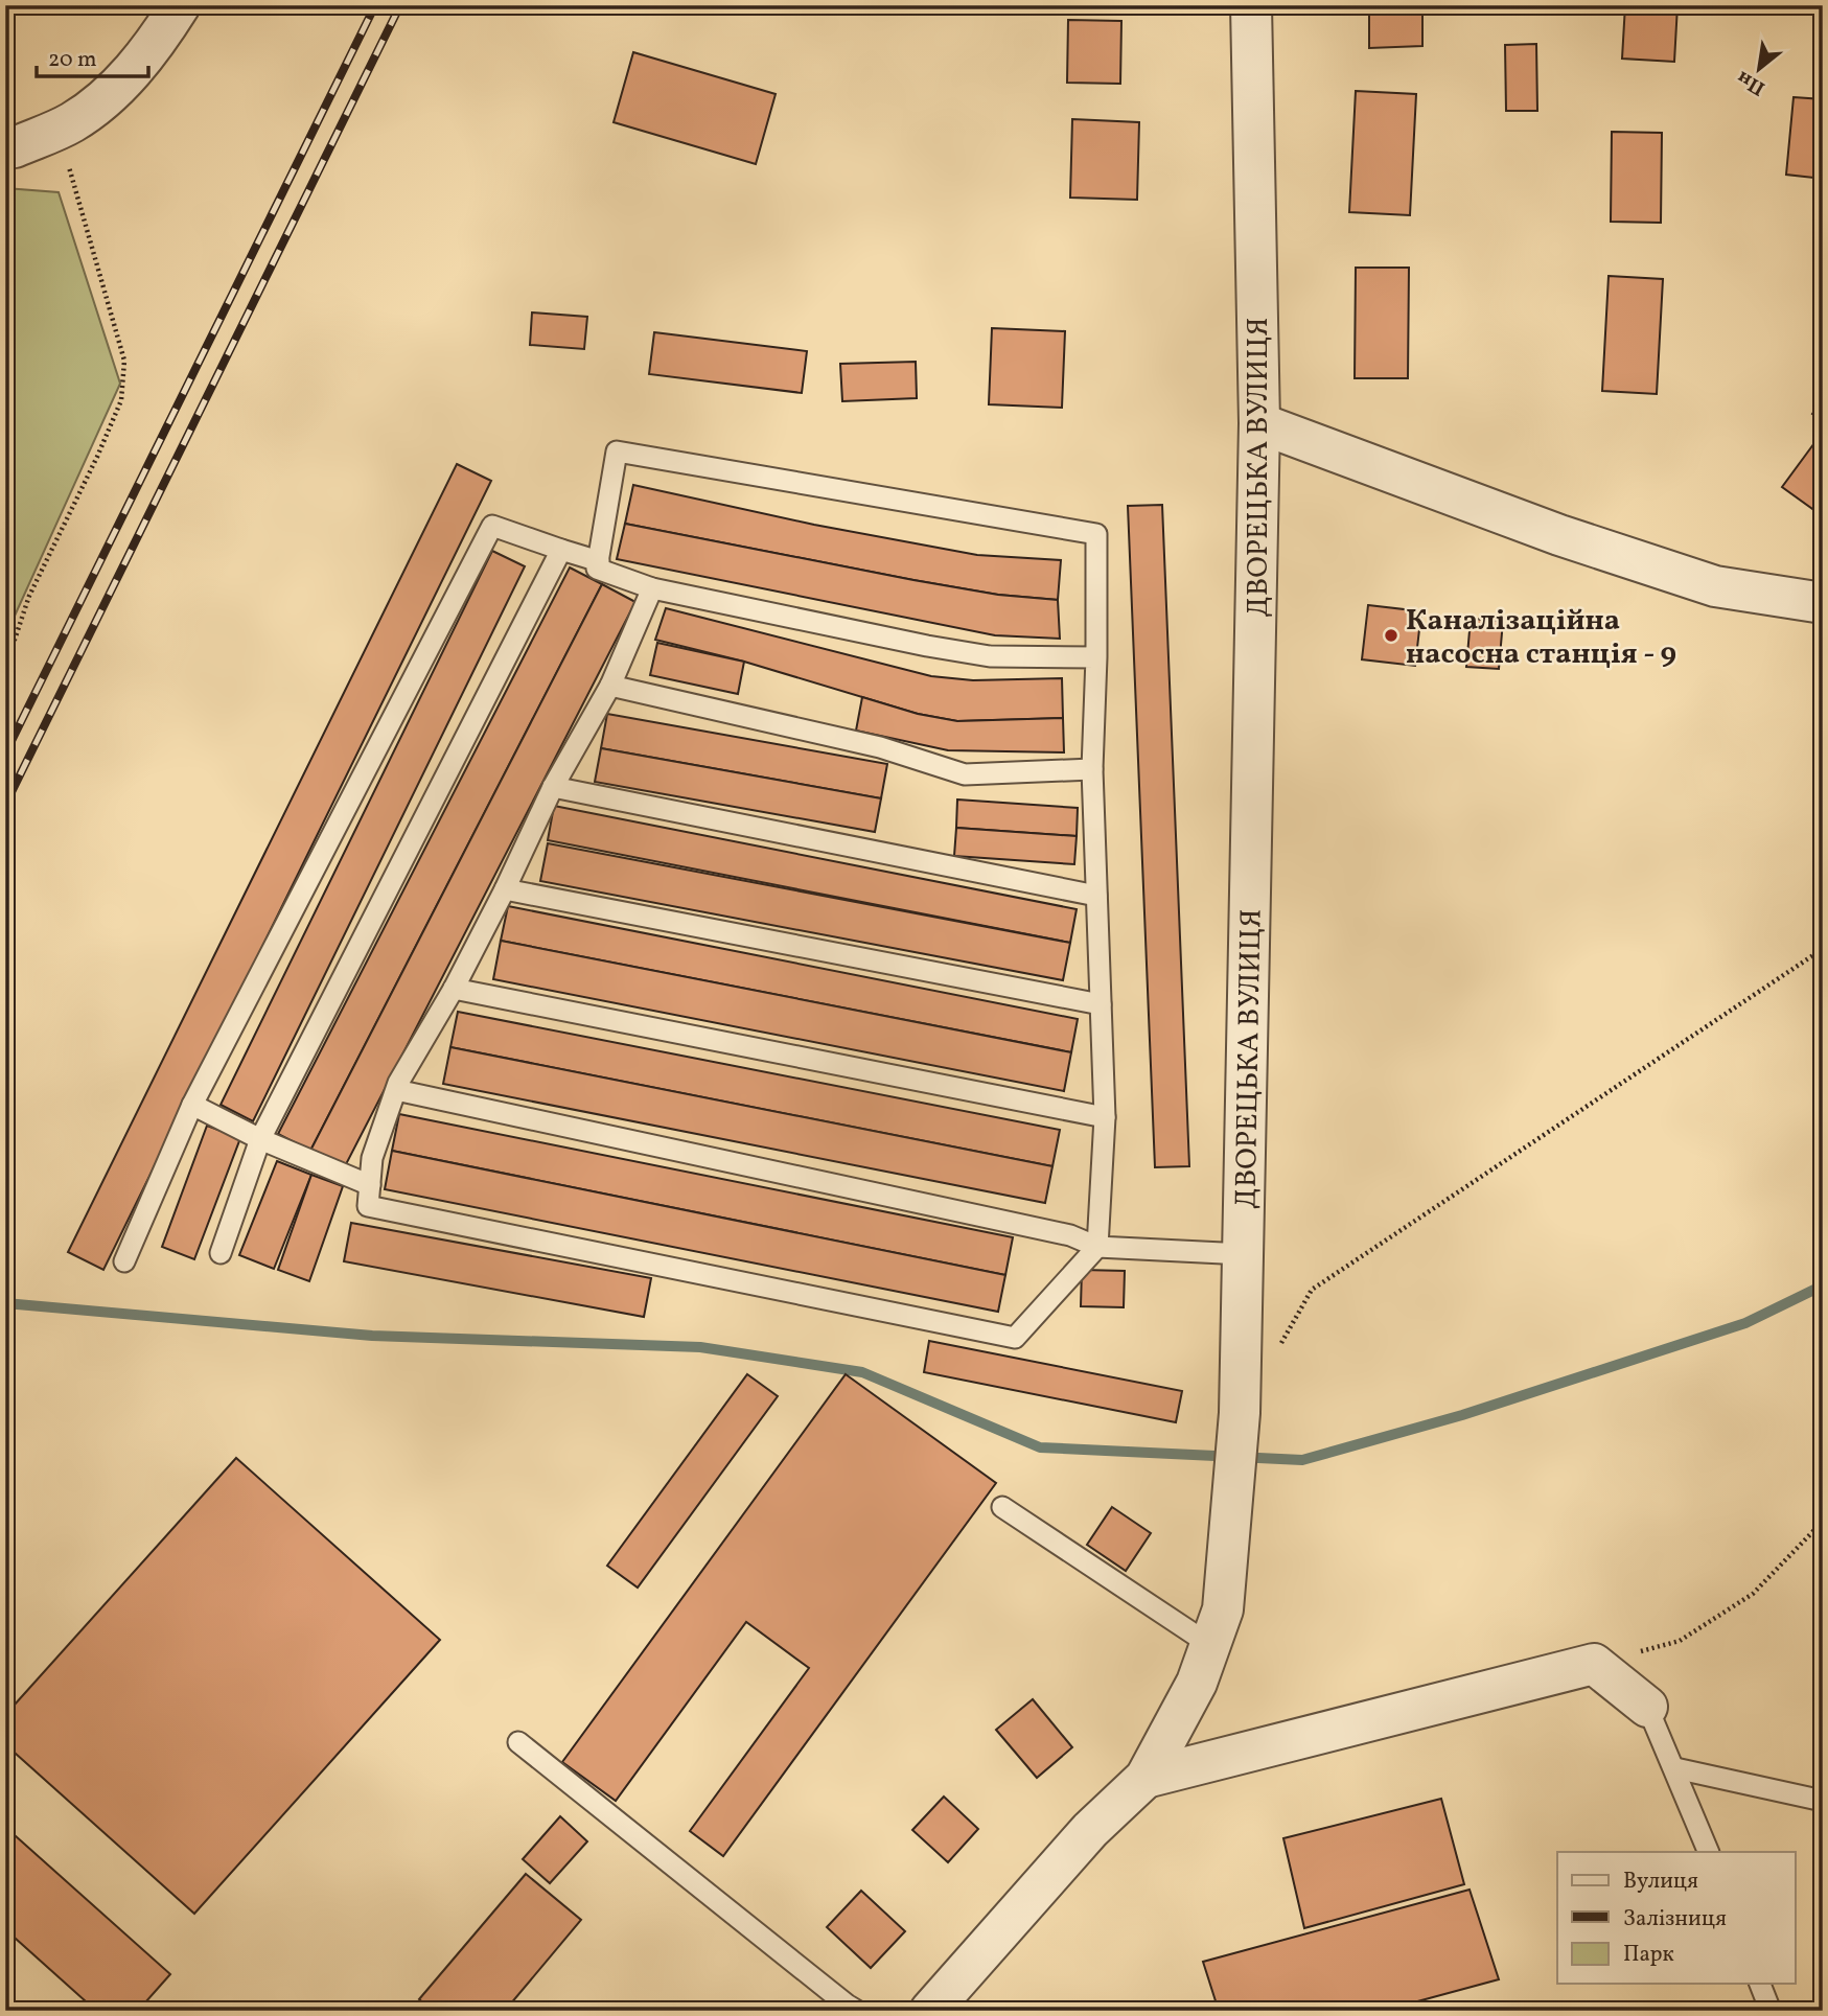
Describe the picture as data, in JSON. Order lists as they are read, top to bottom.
{
  "streets": {
    "street": ["ДВОРЕЦЬКА ВУЛИЦЯ"]
  },
  "places": ["Каналізаційна насосна станція - 9"],
  "legend": ["Вулиця", "Залізниця", "Парк"],
  "scale_bar": "20 m",
  "north": "bottom left"
}
